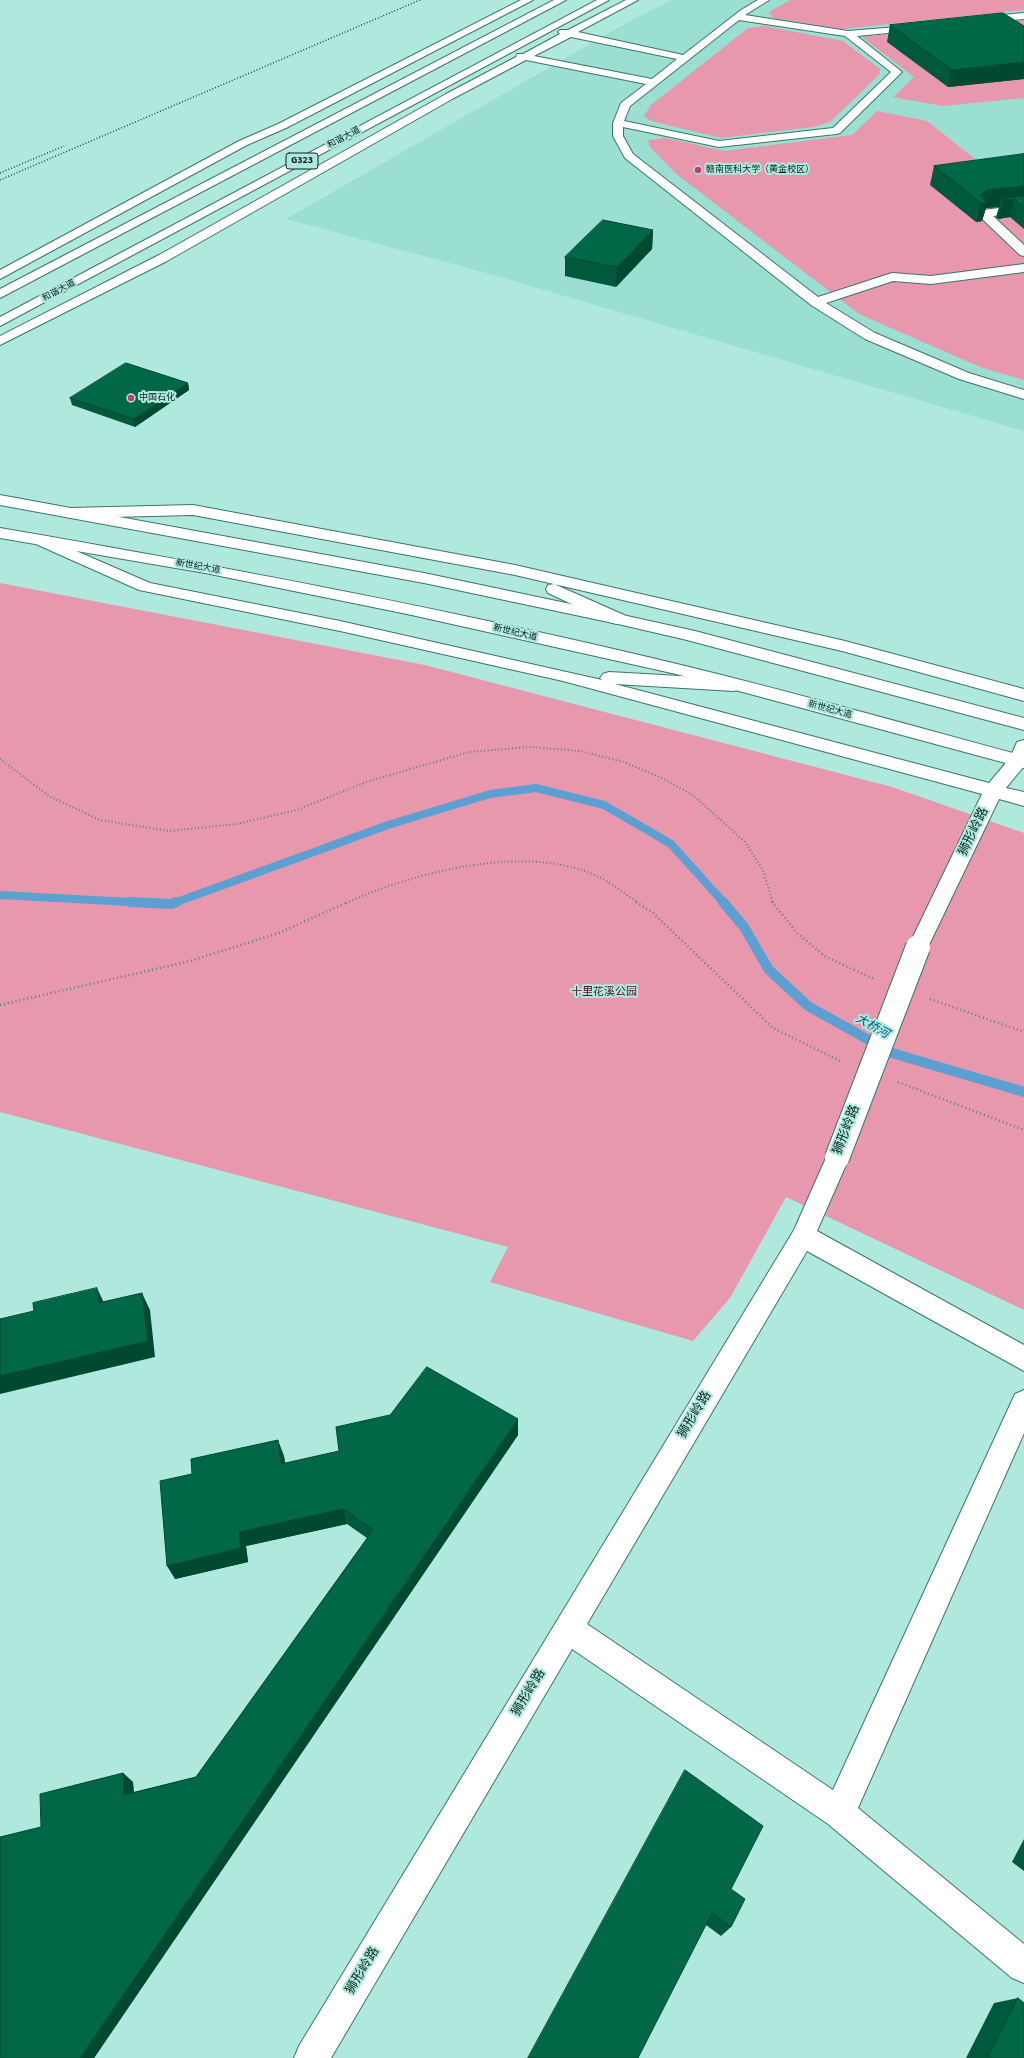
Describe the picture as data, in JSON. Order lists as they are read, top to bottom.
{
  "streets": {
    "main road": [
      "和谐大道",
      "G323",
      "新世纪大道",
      "狮形岭路"
    ]
  },
  "crossings": [
    ["新世纪大道", "狮形岭路"]
  ],
  "water": ["大桥河"],
  "parks": ["十里花溪公园"],
  "places": ["赣南医科大学（黄金校区）", "中国石化"]
}
